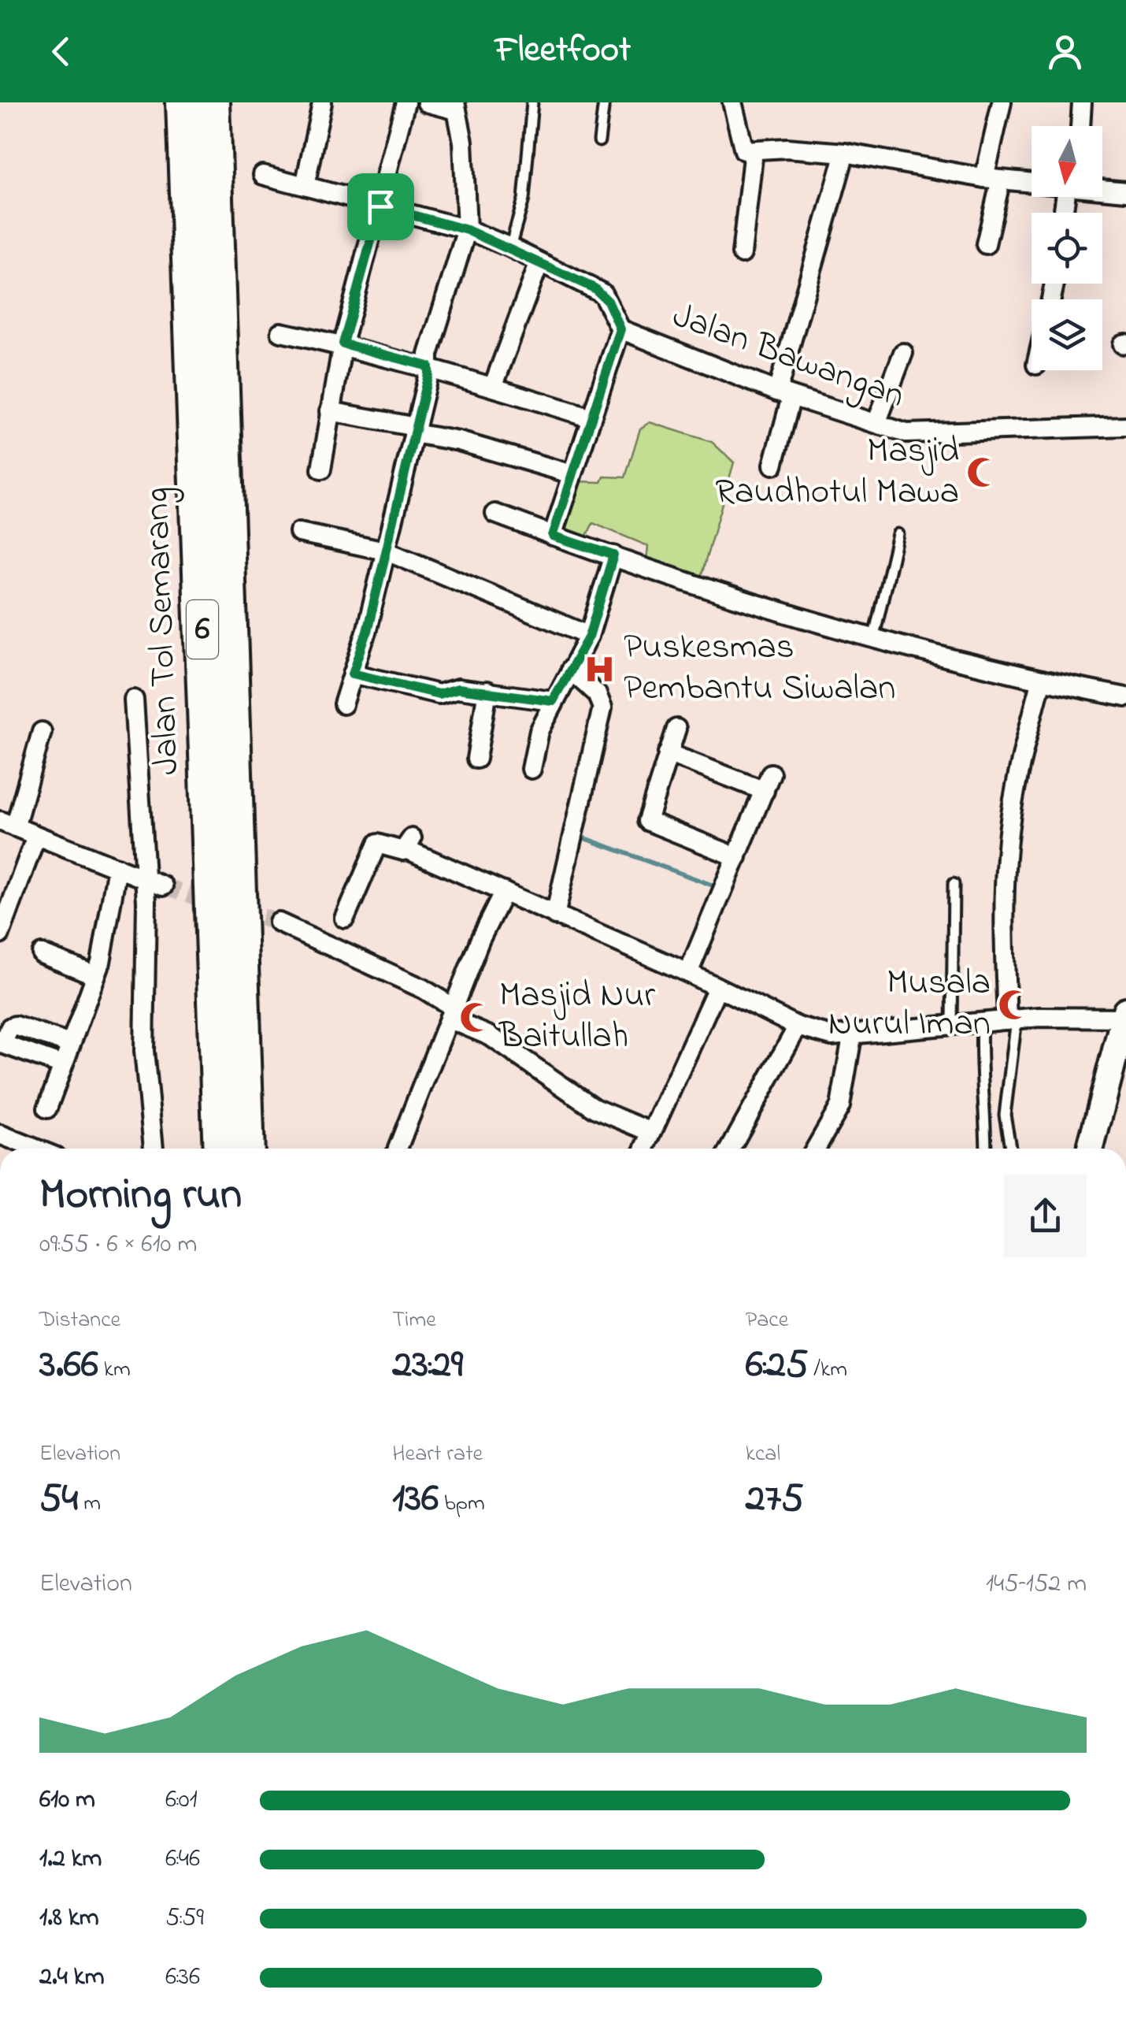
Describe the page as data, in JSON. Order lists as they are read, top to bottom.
{
  "streets": {
    "highway": ["6", "Jalan Tol Semarang"],
    "street": ["Jalan Bawangan"]
  },
  "places": {
    "mosque": ["Masjid Raudhotul Mawa", "Musala Nurul Iman", "Masjid Nur Baitullah"],
    "hospital": ["Puskesmas Pembantu Siwalan"]
  },
  "north": "bottom",
  "page": {
    "header": "Fleetfoot",
    "heading": ["Morning run", "09:55 · 6 × 610 m"],
    "stats": [
      ["Distance", "3.66 km"],
      ["Time", "23:29"],
      ["Pace", "6:25 /km"],
      ["Elevation", "54 m"],
      ["Heart rate", "136 bpm"],
      ["kcal", "275"]
    ],
    "chart": ["Elevation", "145–152 m"],
    "list": [
      {
        "name": "610 m",
        "note": "6:01"
      },
      {
        "name": "1.2 km",
        "note": "6:46"
      },
      {
        "name": "1.8 km",
        "note": "5:59"
      },
      {
        "name": "2.4 km",
        "note": "6:36"
      }
    ]
  }
}
